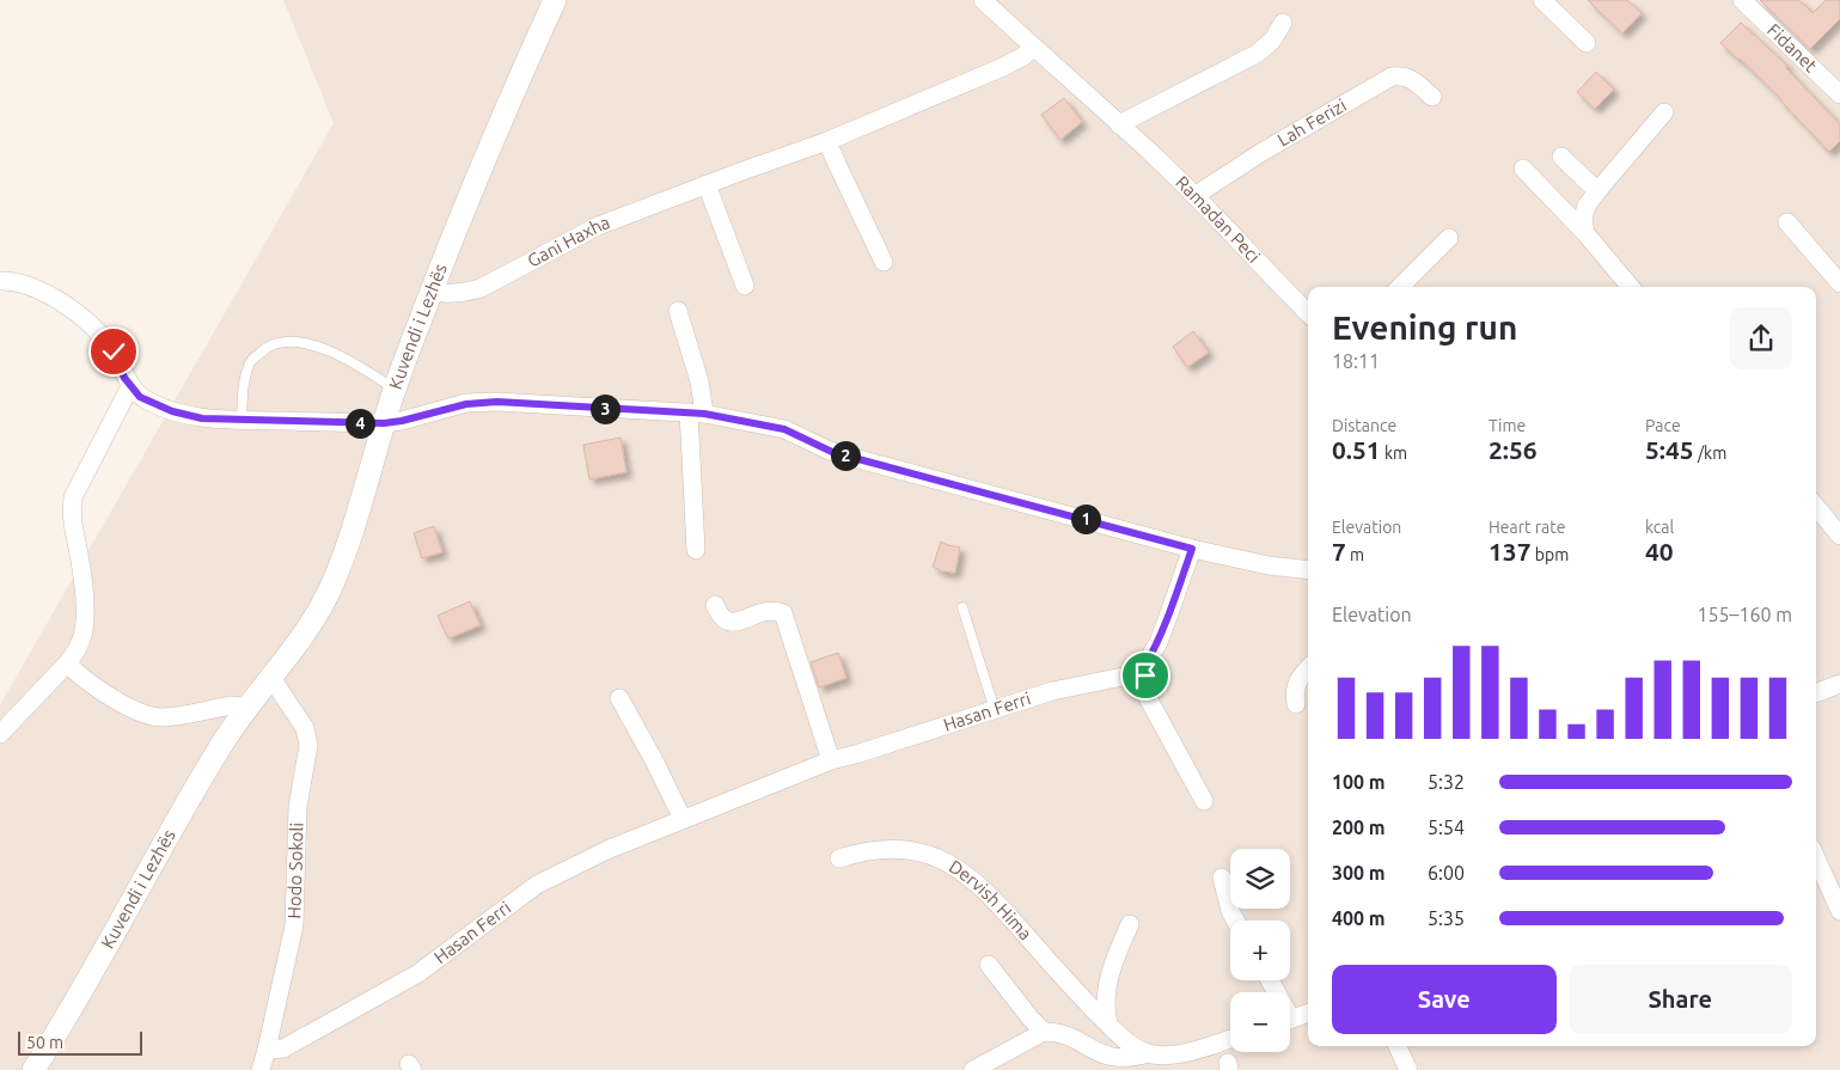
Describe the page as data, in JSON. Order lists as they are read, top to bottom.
{
  "streets": {
    "street": [
      "Fidanet",
      "Lah Ferizi",
      "Ramadan Peci",
      "Gani Haxha",
      "Kuvendi i Lezhës",
      "Hasan Ferri",
      "Hodo Sokoli",
      "Dervish Hima"
    ]
  },
  "crossings": [
    ["Lah Ferizi", "Ramadan Peci"],
    ["Ramadan Peci", "Gani Haxha"],
    ["Gani Haxha", "Kuvendi i Lezhës"],
    ["Kuvendi i Lezhës", "Hodo Sokoli"],
    ["Hasan Ferri", "Hodo Sokoli"]
  ],
  "scale_bar": "50 m",
  "page": {
    "heading": ["Evening run", "18:11"],
    "stats": [
      ["Distance", "0.51 km"],
      ["Time", "2:56"],
      ["Pace", "5:45 /km"],
      ["Elevation", "7 m"],
      ["Heart rate", "137 bpm"],
      ["kcal", "40"]
    ],
    "pins": [
      "3",
      "4",
      "2",
      "1"
    ],
    "chart": ["Elevation", "155–160 m"],
    "list": [
      {
        "name": "100 m",
        "note": "5:32"
      },
      {
        "name": "200 m",
        "note": "5:54"
      },
      {
        "name": "300 m",
        "note": "6:00"
      },
      {
        "name": "400 m",
        "note": "5:35"
      }
    ],
    "map_buttons": ["+", "−"],
    "buttons": ["Save", "Share"],
    "scale": "50 m"
  }
}
